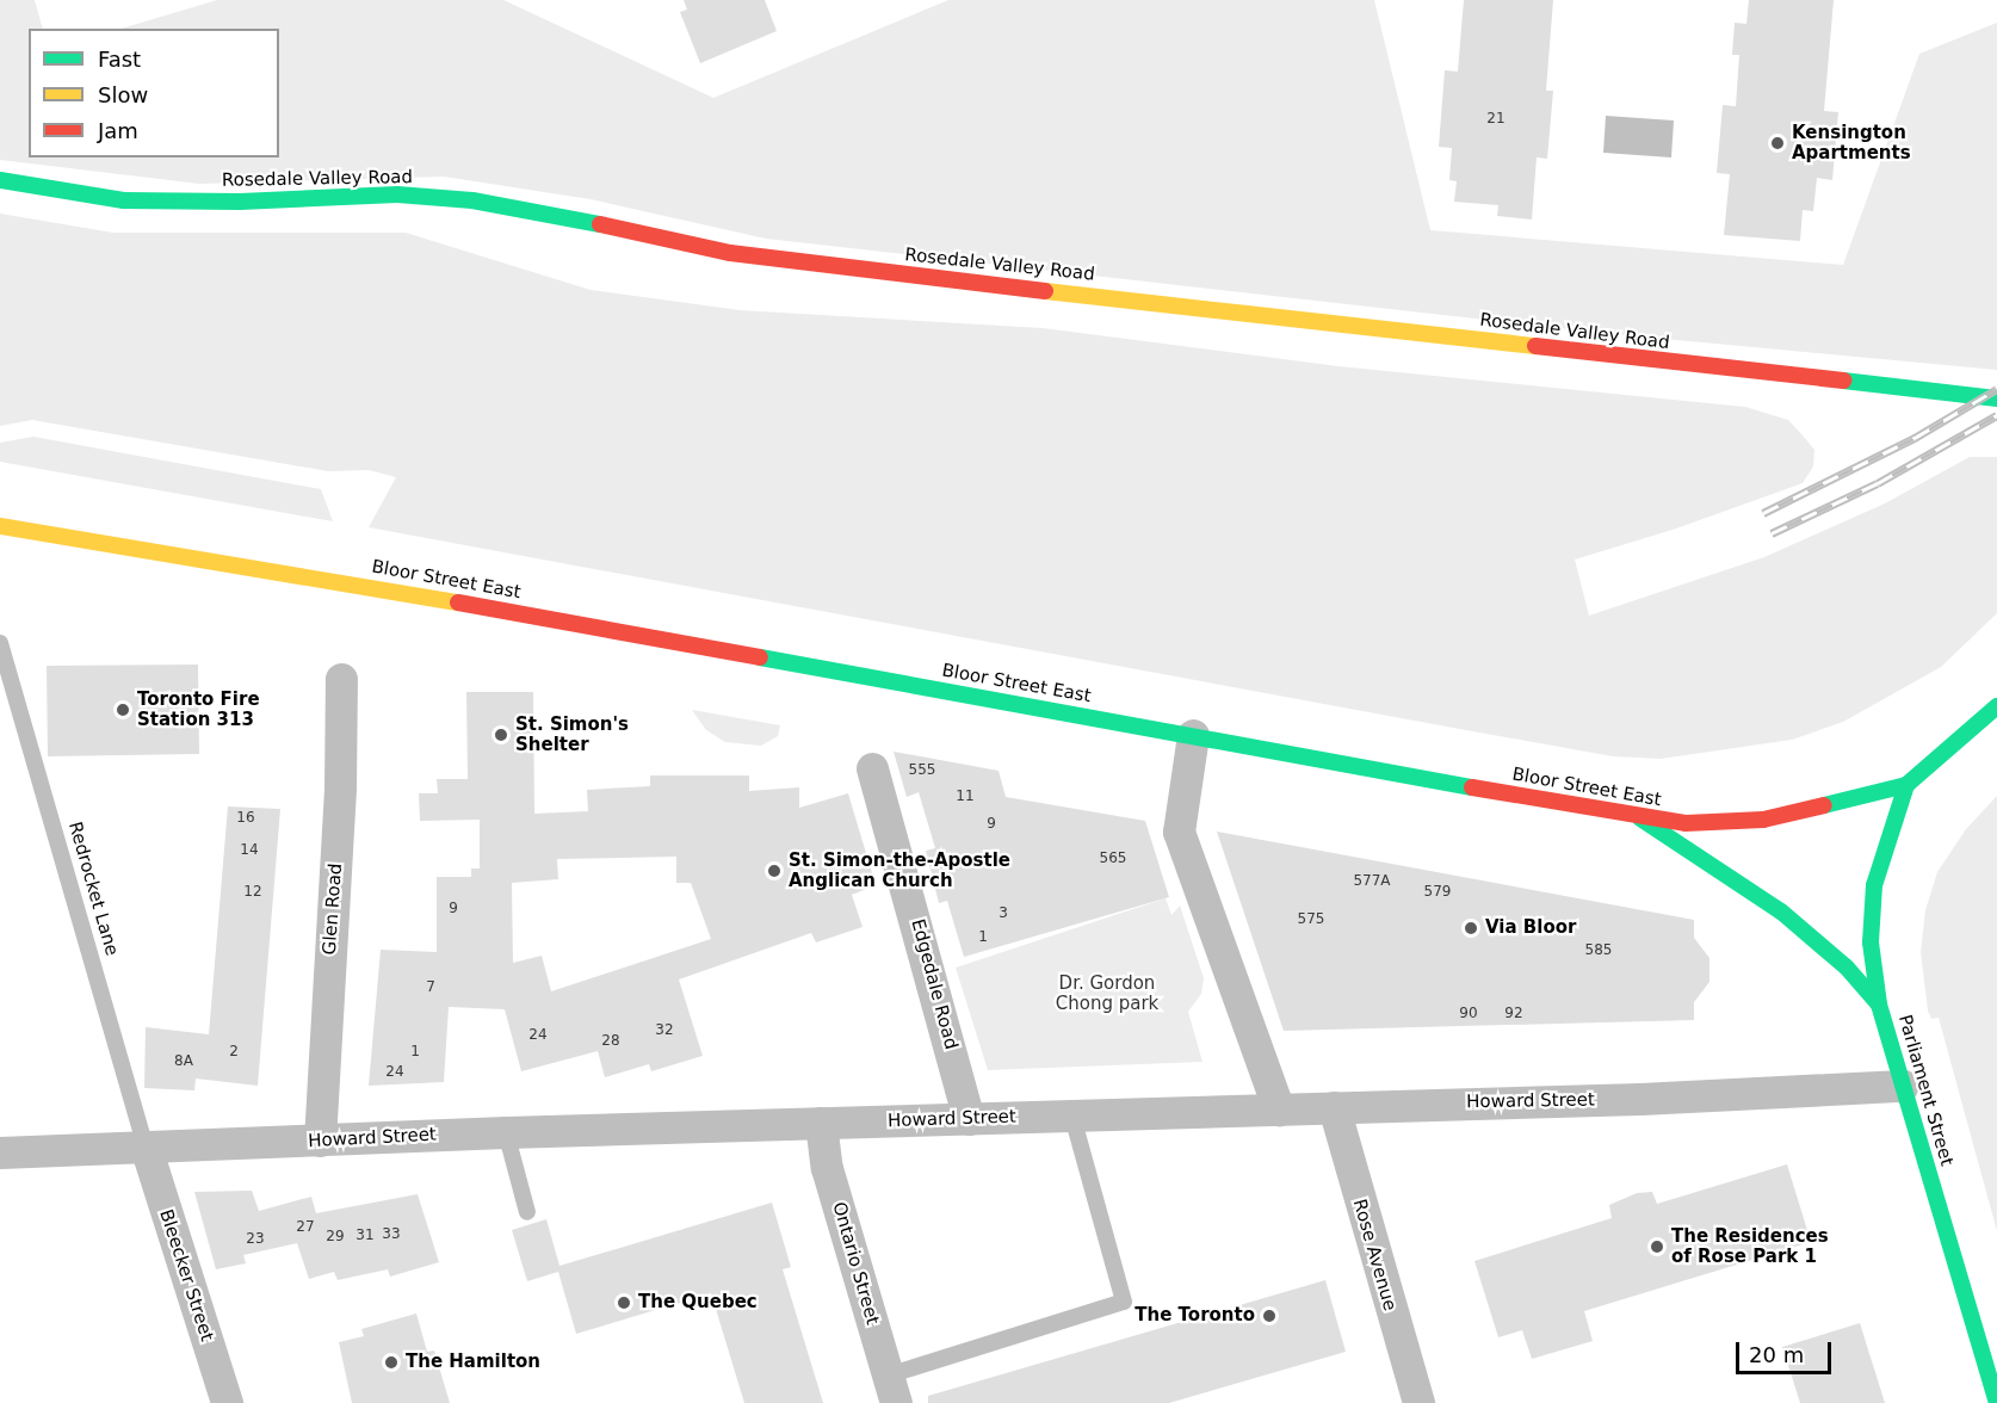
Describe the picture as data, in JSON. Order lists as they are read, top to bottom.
{
  "streets": {
    "main road": ["Rosedale Valley Road", "Bloor Street East", "Parliament Street"],
    "street": [
      "Glen Road",
      "Edgedale Road",
      "Howard Street",
      "Rose Avenue",
      "Ontario Street",
      "Bleecker Street"
    ],
    "lane": ["Redrocket Lane"]
  },
  "crossings": [
    ["Bloor Street East", "Parliament Street"],
    ["Redrocket Lane", "Howard Street"],
    ["Redrocket Lane", "Bleecker Street"],
    ["Glen Road", "Howard Street"],
    ["Edgedale Road", "Howard Street"],
    ["Parliament Street", "Howard Street"],
    ["Howard Street", "Rose Avenue"],
    ["Howard Street", "Ontario Street"],
    ["Howard Street", "Bleecker Street"]
  ],
  "parks": ["Dr. Gordon Chong park"],
  "places": [
    "Kensington Apartments",
    "Toronto Fire Station 313",
    "St. Simon's Shelter",
    "St. Simon-the-Apostle Anglican Church",
    "Via Bloor",
    "The Residences of Rose Park 1",
    "The Quebec",
    "The Toronto",
    "The Hamilton"
  ],
  "house_numbers": [
    "21",
    "555",
    "11",
    "16",
    "9",
    "14",
    "565",
    "577A",
    "12",
    "579",
    "9",
    "3",
    "575",
    "1",
    "585",
    "7",
    "90",
    "92",
    "32",
    "24",
    "28",
    "2",
    "1",
    "8A",
    "24",
    "27",
    "33",
    "31",
    "29",
    "23"
  ],
  "legend": ["Fast", "Slow", "Jam"],
  "scale_bar": "20 m"
}
